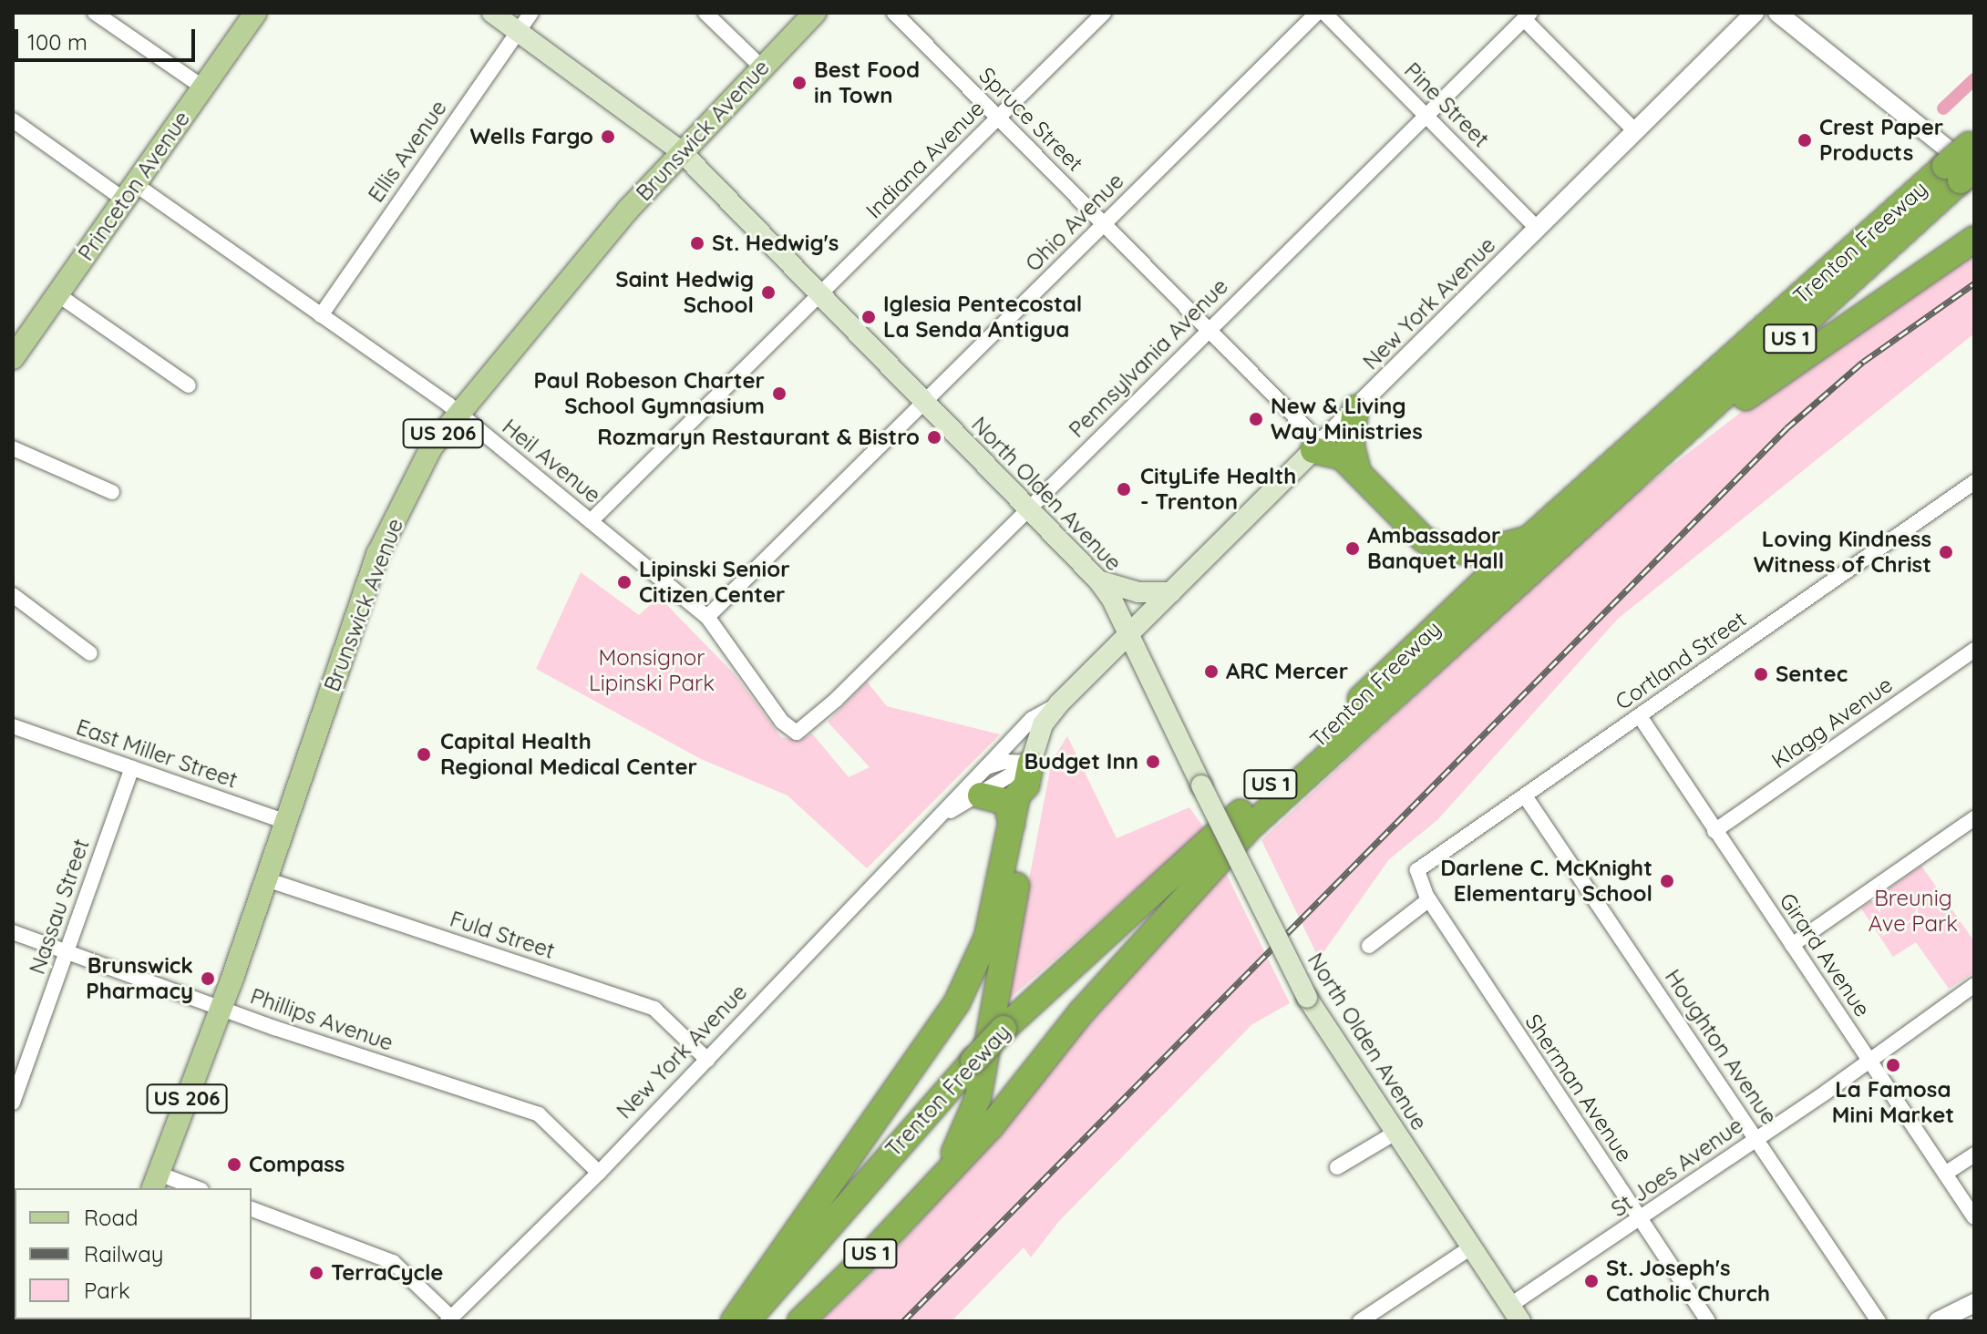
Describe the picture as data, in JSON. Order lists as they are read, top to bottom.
{
  "streets": {
    "highway": ["Trenton Freeway", "US 1"],
    "main road": [
      "Brunswick Avenue",
      "Princeton Avenue",
      "New York Avenue",
      "US 206",
      "North Olden Avenue"
    ],
    "street": [
      "Pine Street",
      "Spruce Street",
      "Ellis Avenue",
      "Indiana Avenue",
      "Ohio Avenue",
      "Pennsylvania Avenue",
      "Heil Avenue",
      "Cortland Street",
      "Klagg Avenue",
      "East Miller Street",
      "Nassau Street",
      "Fuld Street",
      "Girard Avenue",
      "Phillips Avenue",
      "Houghton Avenue",
      "Sherman Avenue",
      "St Joes Avenue"
    ]
  },
  "crossings": [
    ["Pine Street", "New York Avenue"],
    ["Pine Street", "Pennsylvania Avenue"],
    ["Spruce Street", "Indiana Avenue"],
    ["Spruce Street", "Ohio Avenue"],
    ["Spruce Street", "New York Avenue"],
    ["Spruce Street", "Pennsylvania Avenue"],
    ["Brunswick Avenue", "Heil Avenue"],
    ["Brunswick Avenue", "North Olden Avenue"],
    ["Brunswick Avenue", "East Miller Street"],
    ["Brunswick Avenue", "Fuld Street"],
    ["Brunswick Avenue", "Phillips Avenue"],
    ["Ellis Avenue", "Heil Avenue"],
    ["Ellis Avenue", "North Olden Avenue"],
    ["Indiana Avenue", "Heil Avenue"],
    ["Indiana Avenue", "North Olden Avenue"],
    ["Princeton Avenue", "Heil Avenue"],
    ["Ohio Avenue", "Heil Avenue"],
    ["Ohio Avenue", "North Olden Avenue"],
    ["New York Avenue", "North Olden Avenue"],
    ["New York Avenue", "Fuld Street"],
    ["New York Avenue", "Phillips Avenue"],
    ["Pennsylvania Avenue", "Heil Avenue"],
    ["Pennsylvania Avenue", "North Olden Avenue"],
    ["North Olden Avenue", "St Joes Avenue"],
    ["Cortland Street", "Girard Avenue"],
    ["Cortland Street", "Houghton Avenue"],
    ["Cortland Street", "Sherman Avenue"],
    ["Klagg Avenue", "Girard Avenue"],
    ["East Miller Street", "Nassau Street"],
    ["Nassau Street", "Phillips Avenue"],
    ["Girard Avenue", "St Joes Avenue"],
    ["Houghton Avenue", "St Joes Avenue"],
    ["Sherman Avenue", "St Joes Avenue"]
  ],
  "parks": ["Monsignor Lipinski Park", "Breunig Ave Park"],
  "places": [
    "Best Food in Town",
    "Wells Fargo",
    "Crest Paper Products",
    "St. Hedwig's",
    "Saint Hedwig School",
    "Iglesia Pentecostal La Senda Antigua",
    "Paul Robeson Charter School Gymnasium",
    "New & Living Way Ministries",
    "Rozmaryn Restaurant & Bistro",
    "CityLife Health - Trenton",
    "Ambassador Banquet Hall",
    "Loving Kindness Witness of Christ",
    "Lipinski Senior Citizen Center",
    "ARC Mercer",
    "Sentec",
    "Capital Health Regional Medical Center",
    "Budget Inn",
    "Darlene C. McKnight Elementary School",
    "Brunswick Pharmacy",
    "La Famosa Mini Market",
    "Compass",
    "TerraCycle",
    "St. Joseph's Catholic Church"
  ],
  "legend": ["Road", "Railway", "Park"],
  "scale_bar": "100 m"
}
